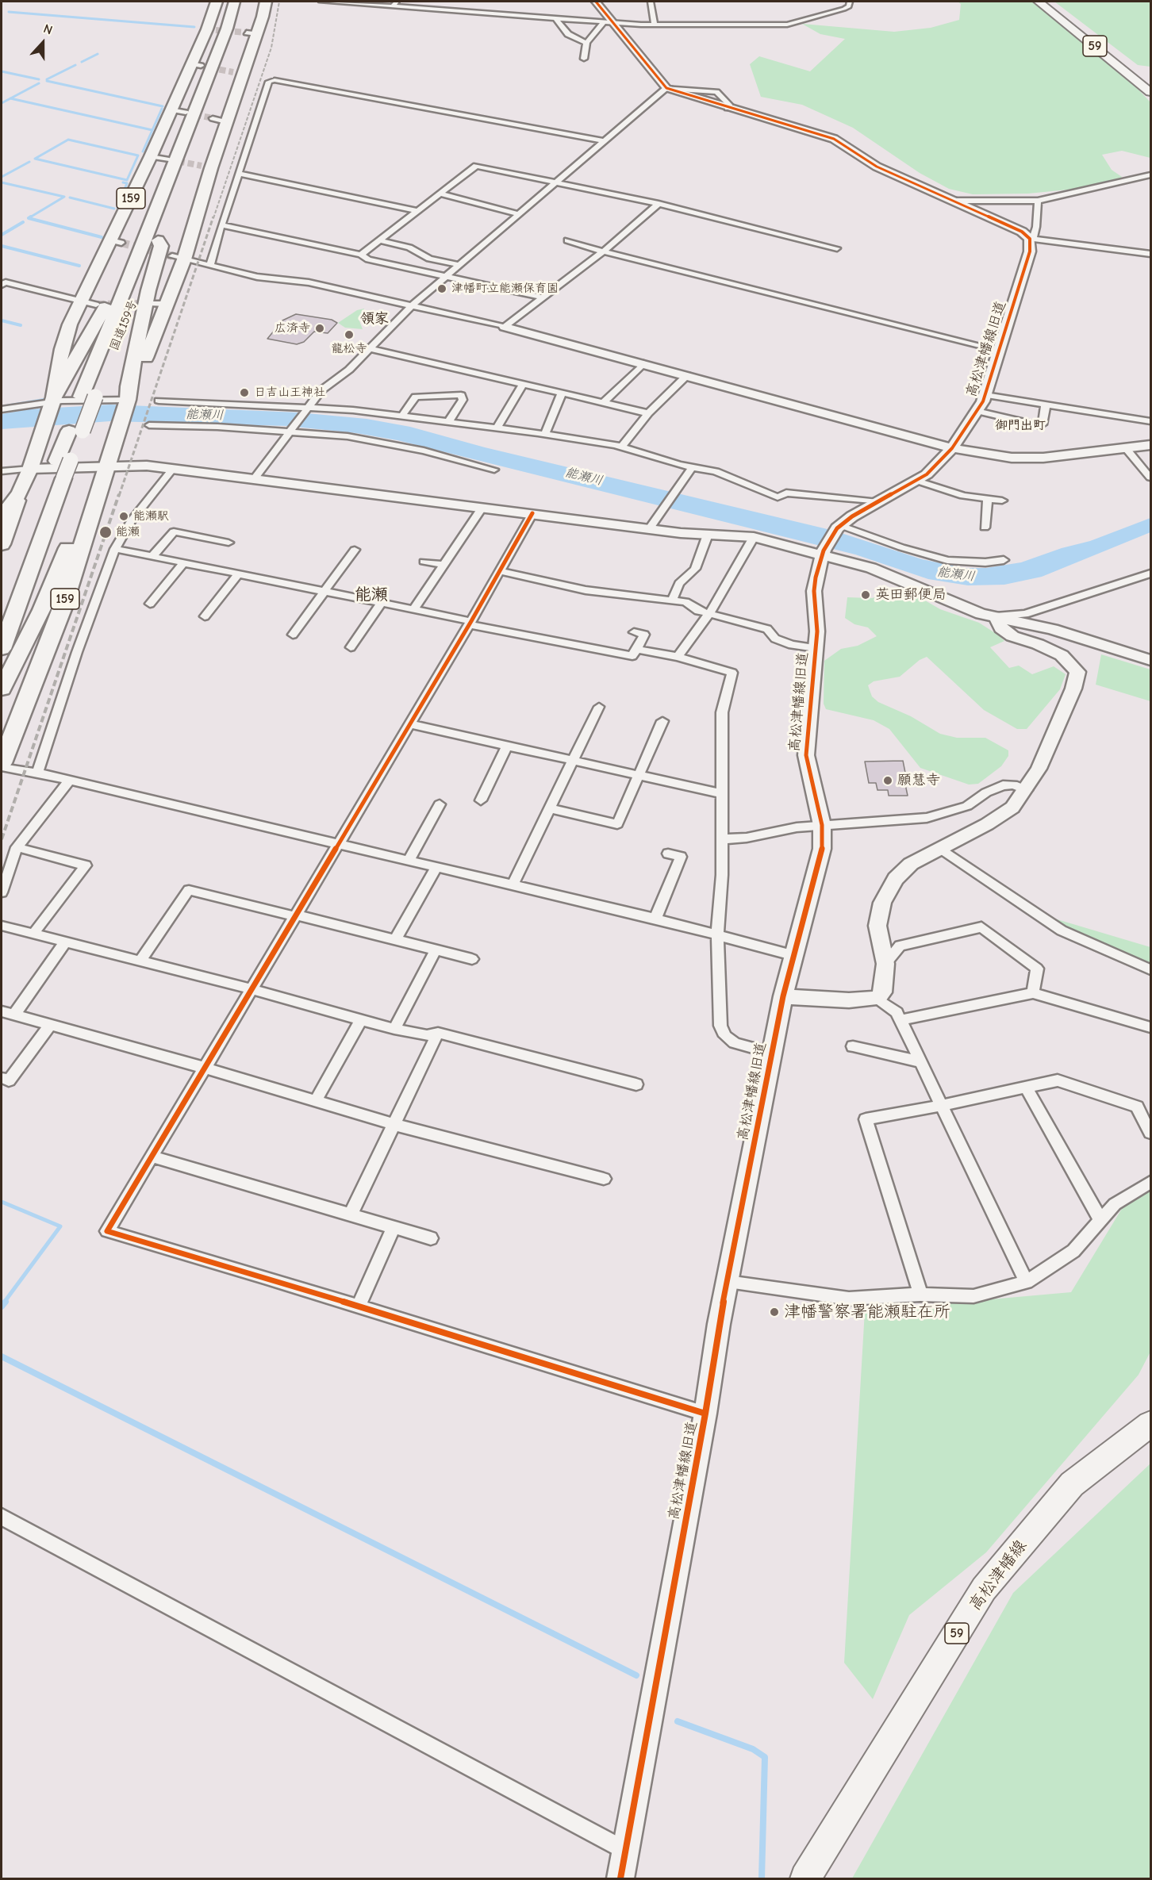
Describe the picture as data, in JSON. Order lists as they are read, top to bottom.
{
  "streets": {
    "highway": ["159", "国道159号"],
    "main road": ["59", "高松津幡線"],
    "street": ["高松津幡線旧道"]
  },
  "crossings": [
    ["159", "国道159号"]
  ],
  "districts": ["領家", "御門出町", "能瀬"],
  "water": ["能瀬川"],
  "places": [
    "津幡町立能瀬保育園",
    "広済寺",
    "龍松寺",
    "日吉山王神社",
    "能瀬駅",
    "能瀬",
    "英田郵便局",
    "願慧寺",
    "津幡警察署能瀬駐在所"
  ],
  "north": "top"
}
